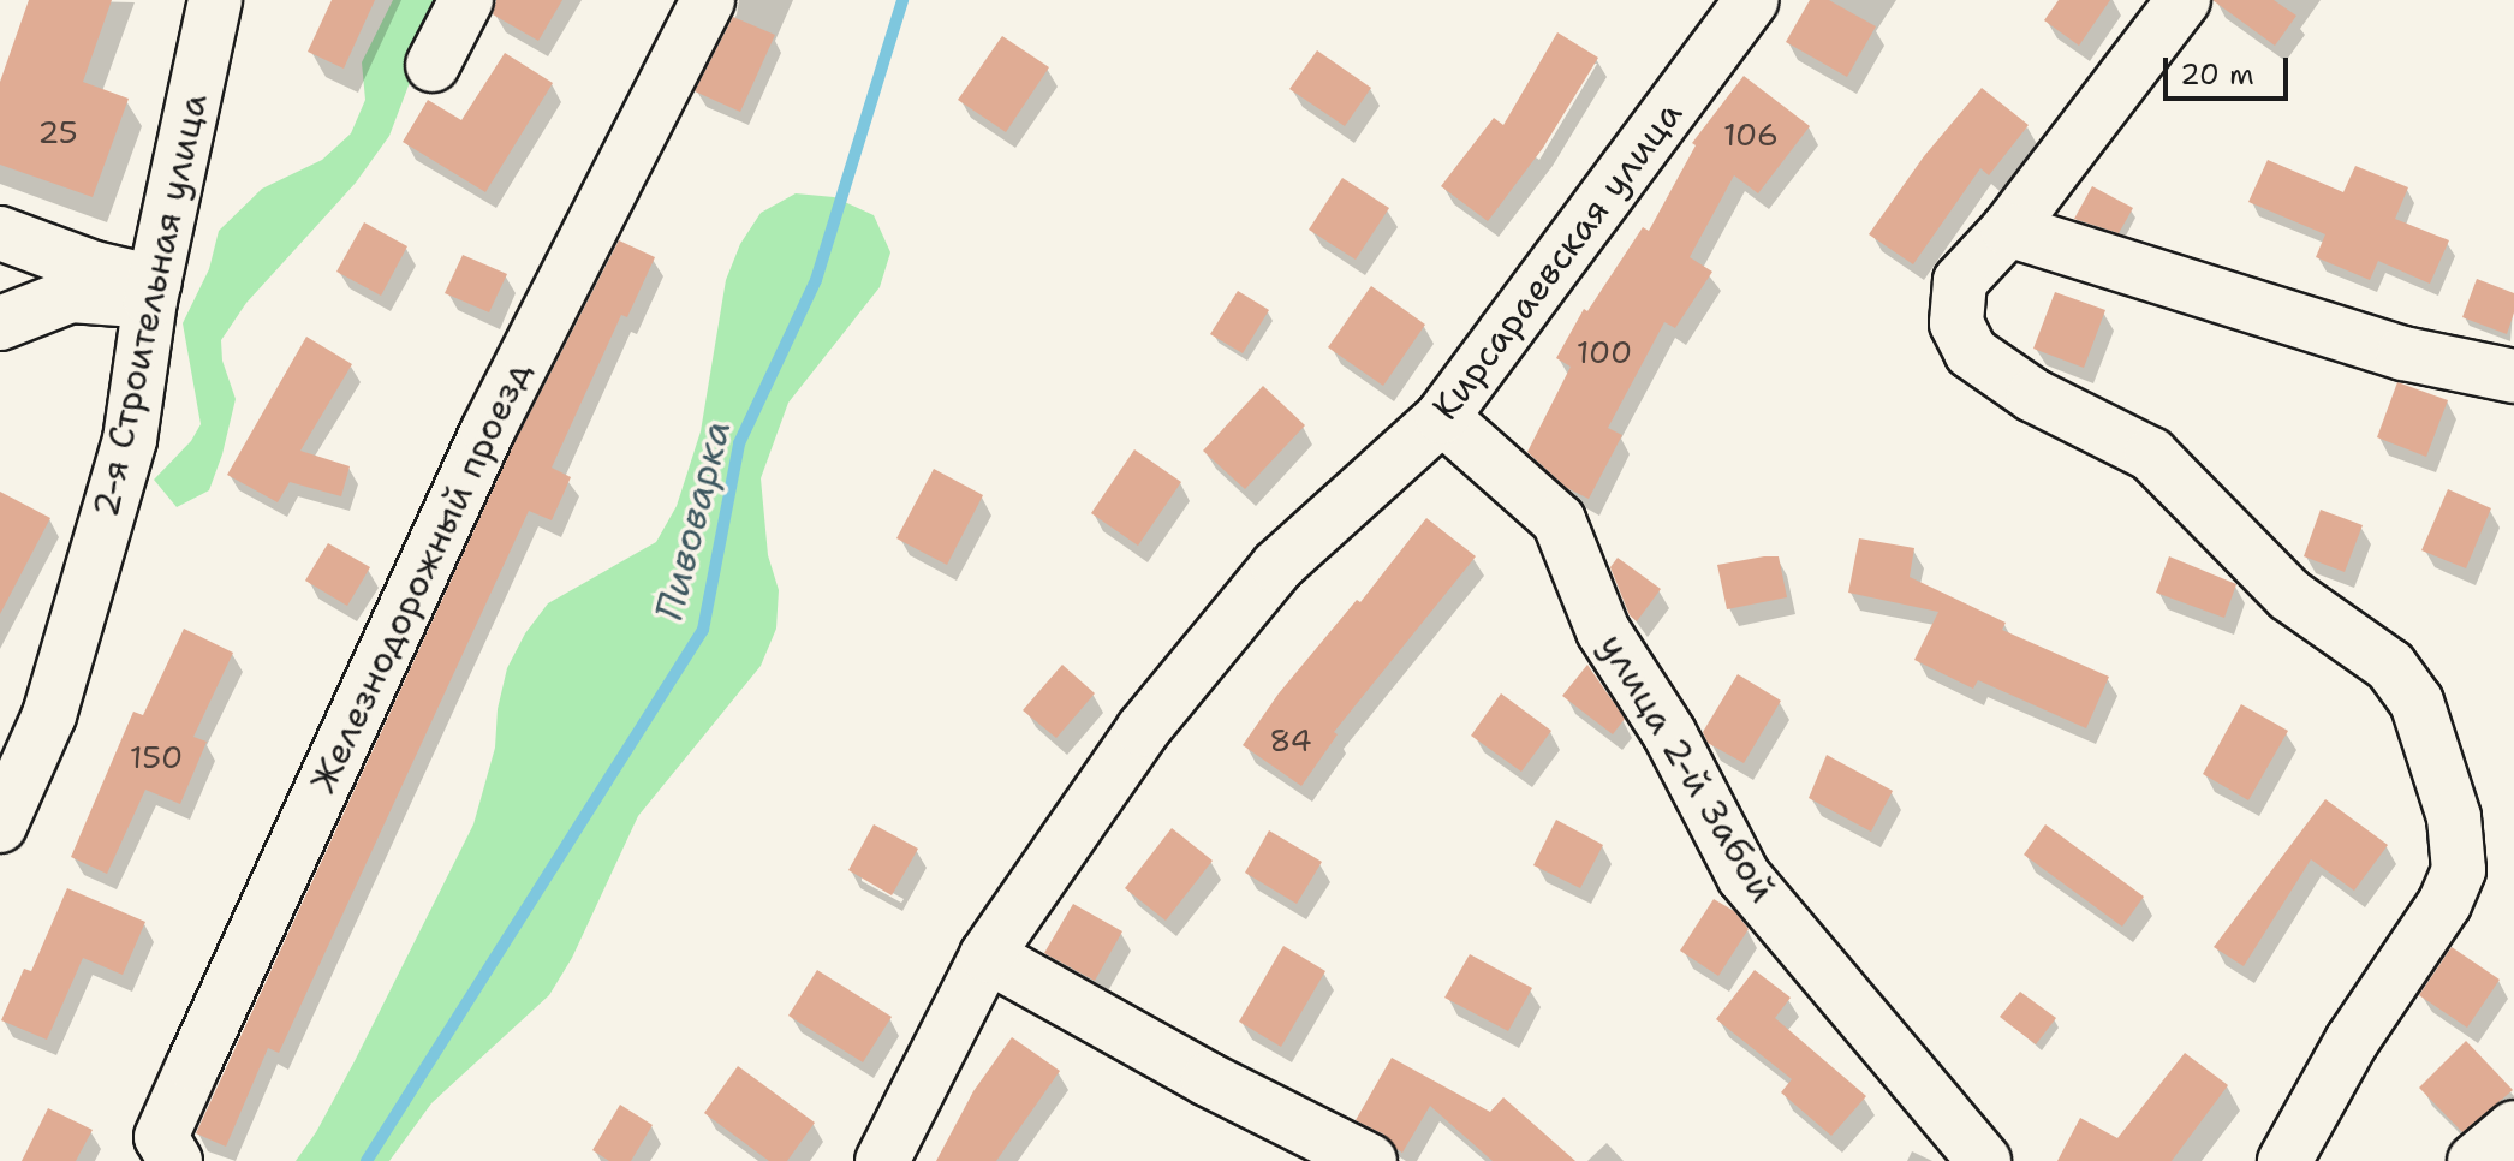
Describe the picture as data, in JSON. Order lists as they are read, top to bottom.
{
  "streets": {
    "street": [
      "Кирсараевская улица",
      "2-я Строительная улица",
      "Железнодорожный проезд",
      "улица 2-й Забой"
    ]
  },
  "crossings": [
    ["Кирсараевская улица", "улица 2-й Забой"]
  ],
  "water": ["Пивоварка"],
  "house_numbers": [
    "25",
    "106",
    "100",
    "84",
    "150"
  ],
  "scale_bar": "20 m"
}
